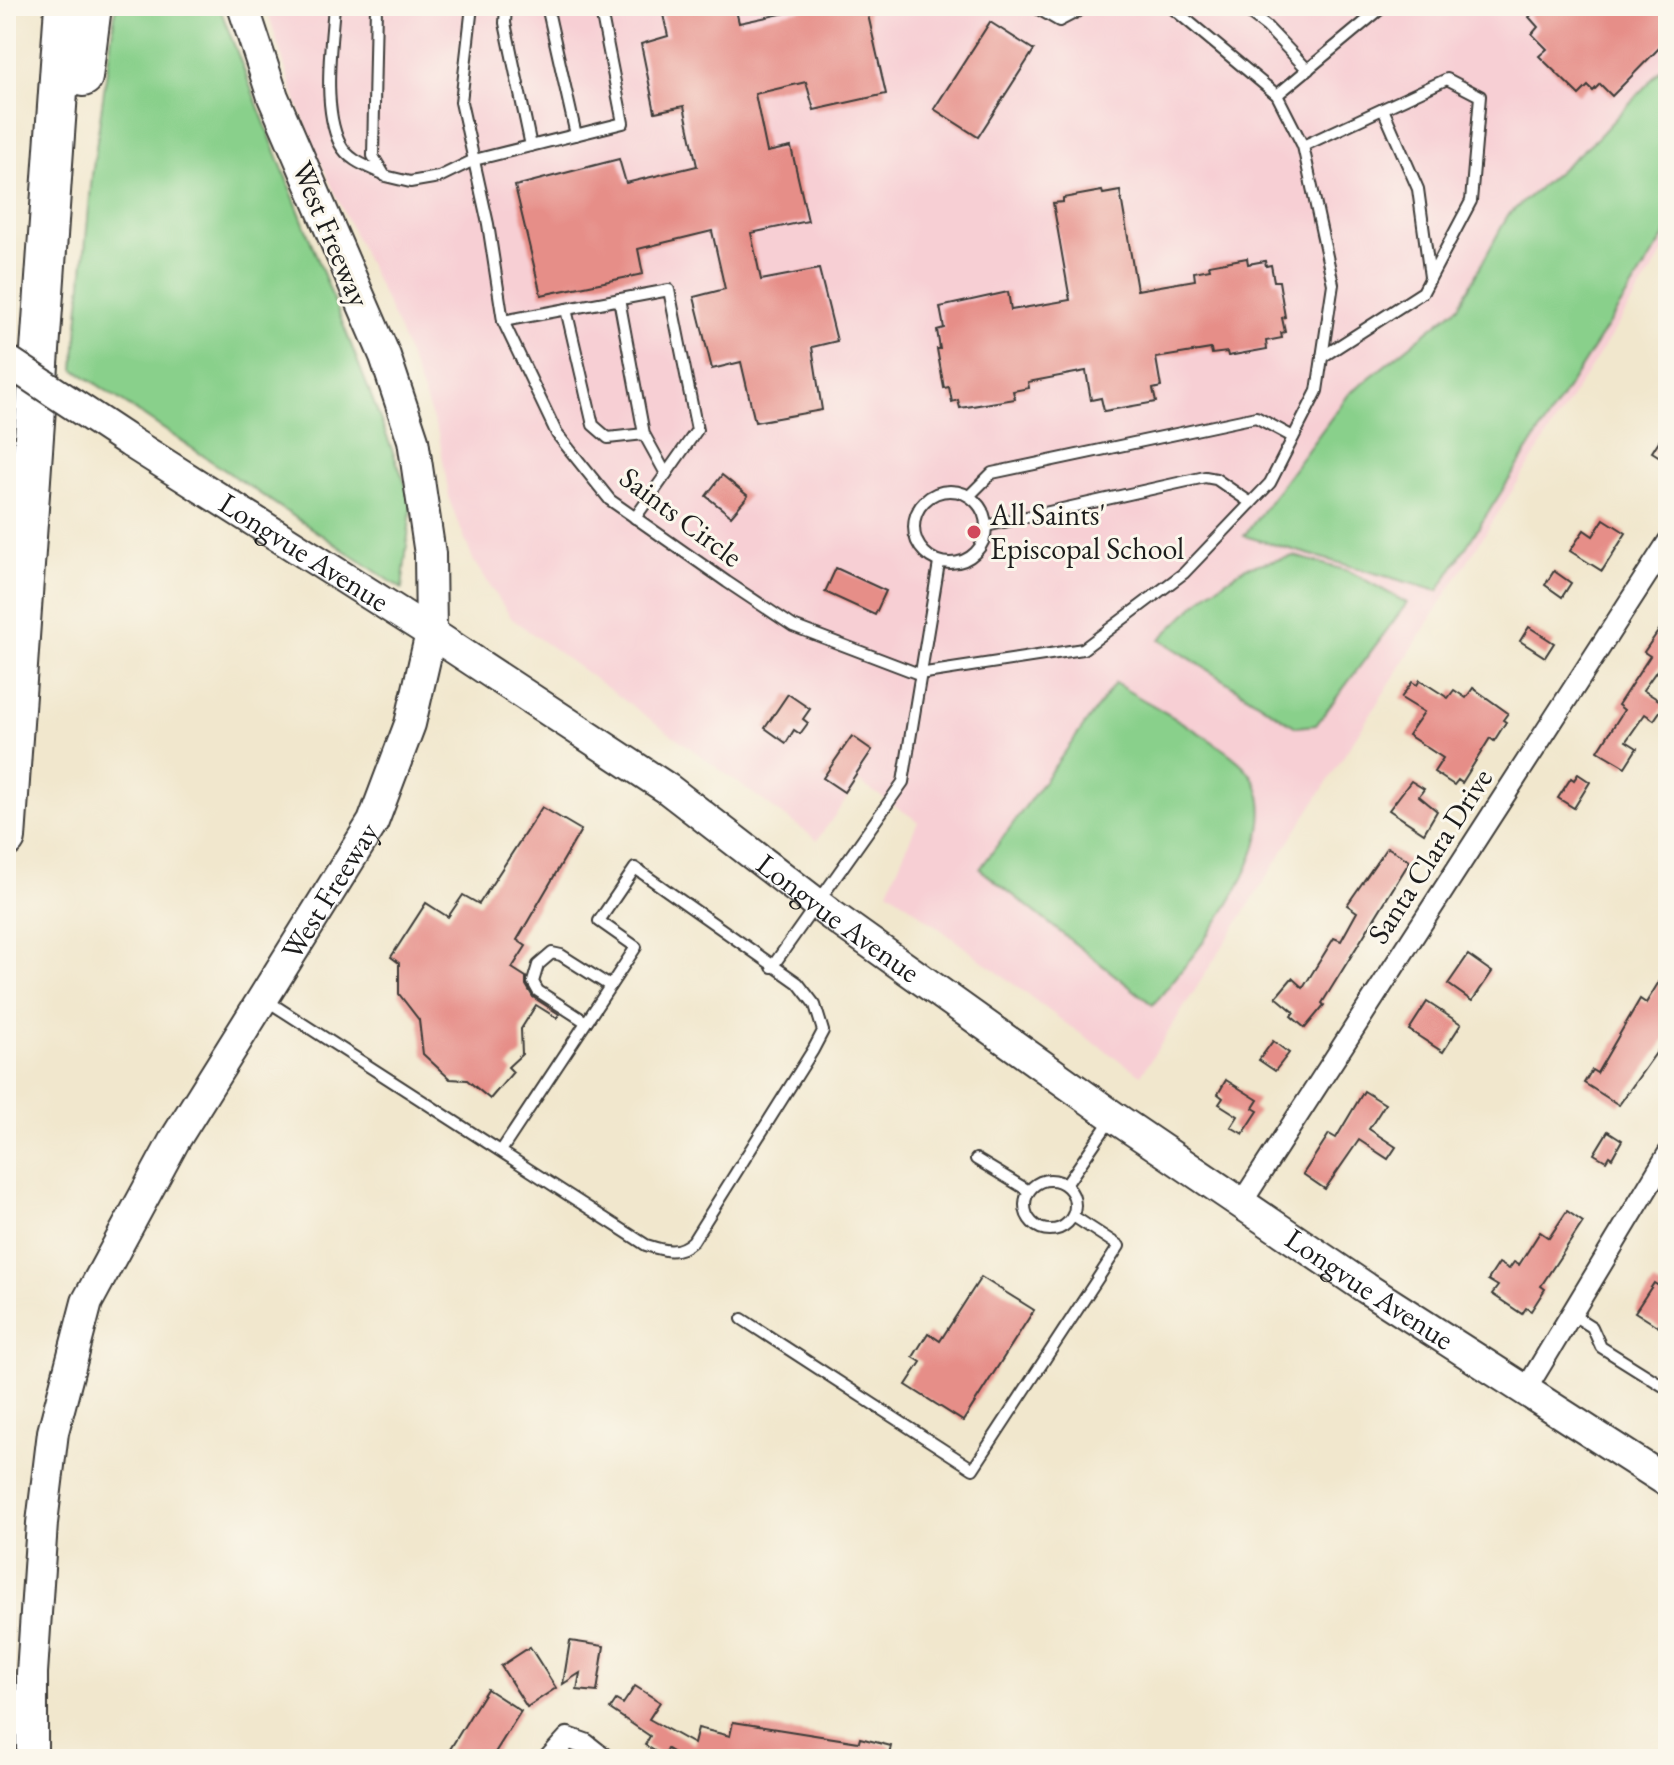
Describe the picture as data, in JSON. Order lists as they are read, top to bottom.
{
  "streets": {
    "main road": ["West Freeway", "Longvue Avenue"],
    "street": ["Santa Clara Drive"],
    "lane": ["Saints Circle"]
  },
  "crossings": [
    ["West Freeway", "Longvue Avenue"],
    ["Longvue Avenue", "Santa Clara Drive"]
  ],
  "places": ["All Saints' Episcopal School"]
}
